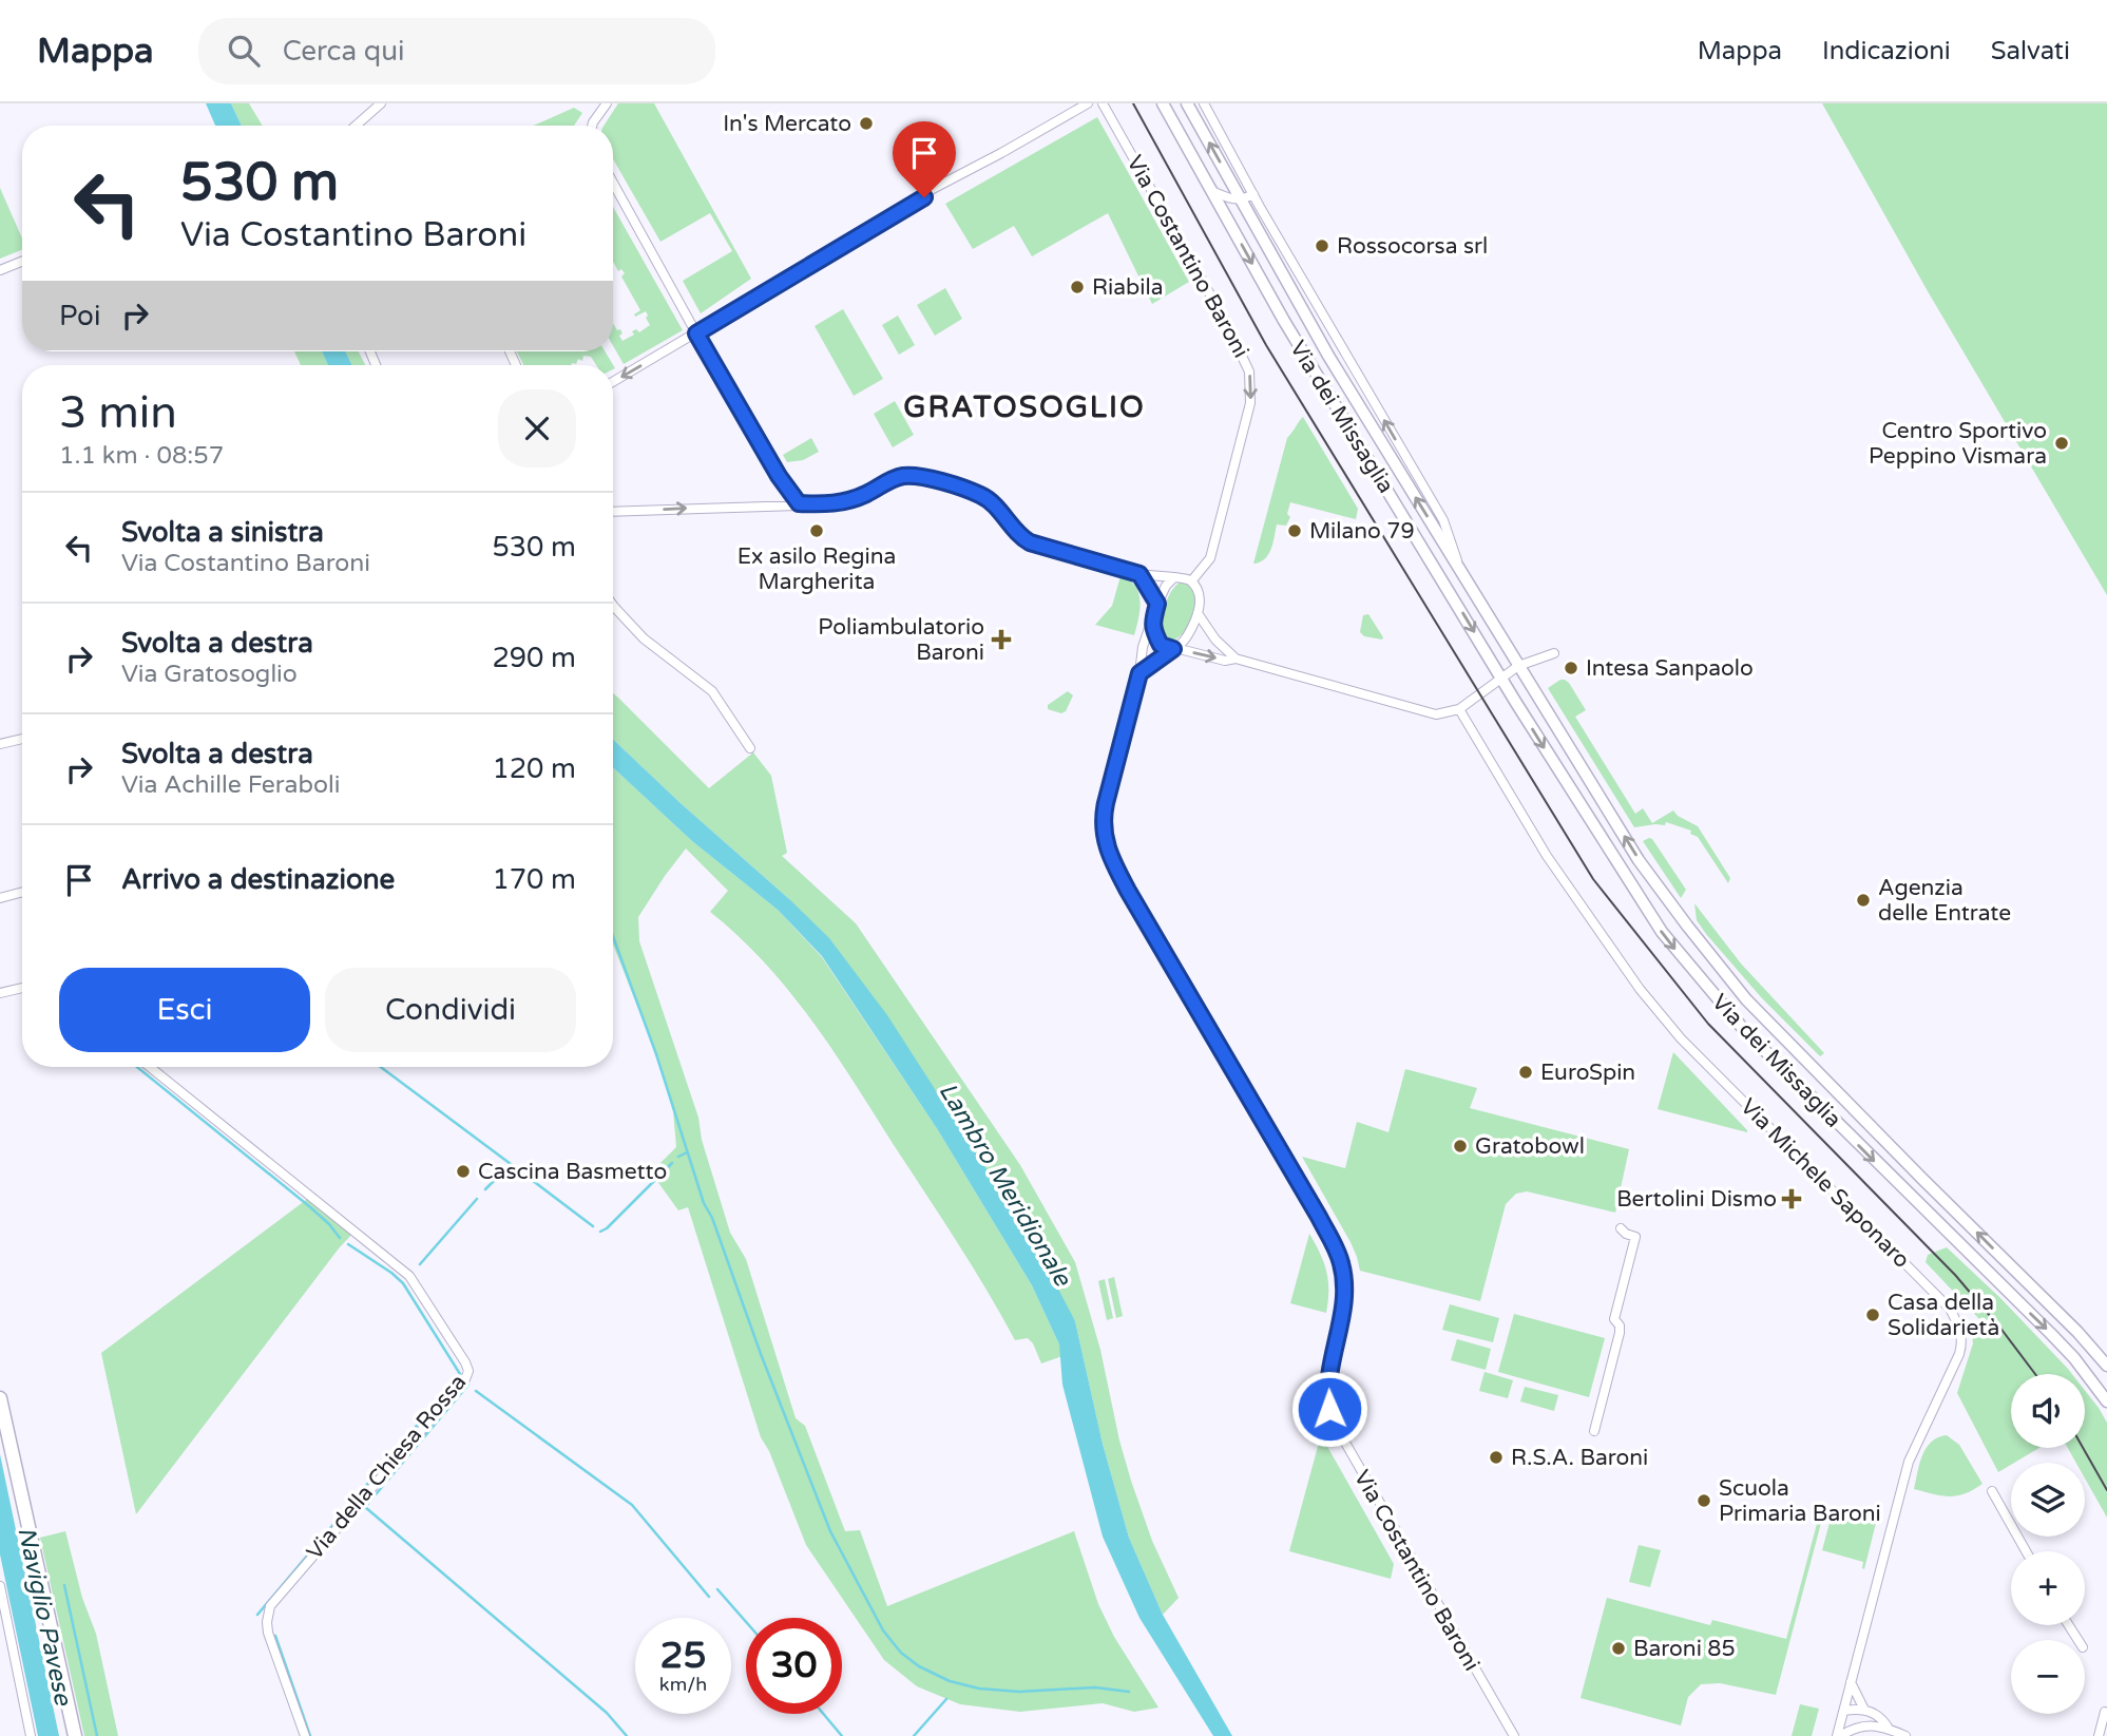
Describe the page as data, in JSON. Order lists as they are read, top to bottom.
{
  "streets": {
    "main road": ["Via dei Missaglia"],
    "street": ["Via Costantino Baroni", "Via Michele Saponaro", "Via della Chiesa Rossa"]
  },
  "districts": ["GRATOSOGLIO"],
  "water": ["Lambro Meridionale", "Naviglio Pavese"],
  "places": {
    "other": [
      "In's Mercato",
      "Rossocorsa srl",
      "Riabila",
      "Centro Sportivo Peppino Vismara",
      "Ex asilo Regina Margherita",
      "Milano 79",
      "Intesa Sanpaolo",
      "Agenzia delle Entrate",
      "EuroSpin",
      "Gratobowl",
      "Cascina Basmetto",
      "Casa della Solidarietà",
      "R.S.A. Baroni",
      "Scuola Primaria Baroni",
      "Baroni 85"
    ],
    "health": ["Poliambulatorio Baroni", "Bertolini Dismo"]
  },
  "page": {
    "header": "Mappa",
    "search": "Cerca qui",
    "nav": ["Mappa", "Indicazioni", "Salvati"],
    "turn": ["530 m", "Via Costantino Baroni"],
    "then": "Poi",
    "heading": ["3 min", "1.1 km · 08:57"],
    "list": [
      {
        "name": "Svolta a sinistra",
        "note": "Via Costantino Baroni",
        "value": "530 m"
      },
      {
        "name": "Svolta a destra",
        "note": "Via Gratosoglio",
        "value": "290 m"
      },
      {
        "name": "Svolta a destra",
        "note": "Via Achille Feraboli",
        "value": "120 m"
      },
      {
        "name": "Arrivo a destinazione",
        "value": "170 m"
      }
    ],
    "buttons": ["Esci", "Condividi"],
    "map_buttons": ["+", "−"],
    "speed": "25 km/h",
    "limit": "30"
  }
}
